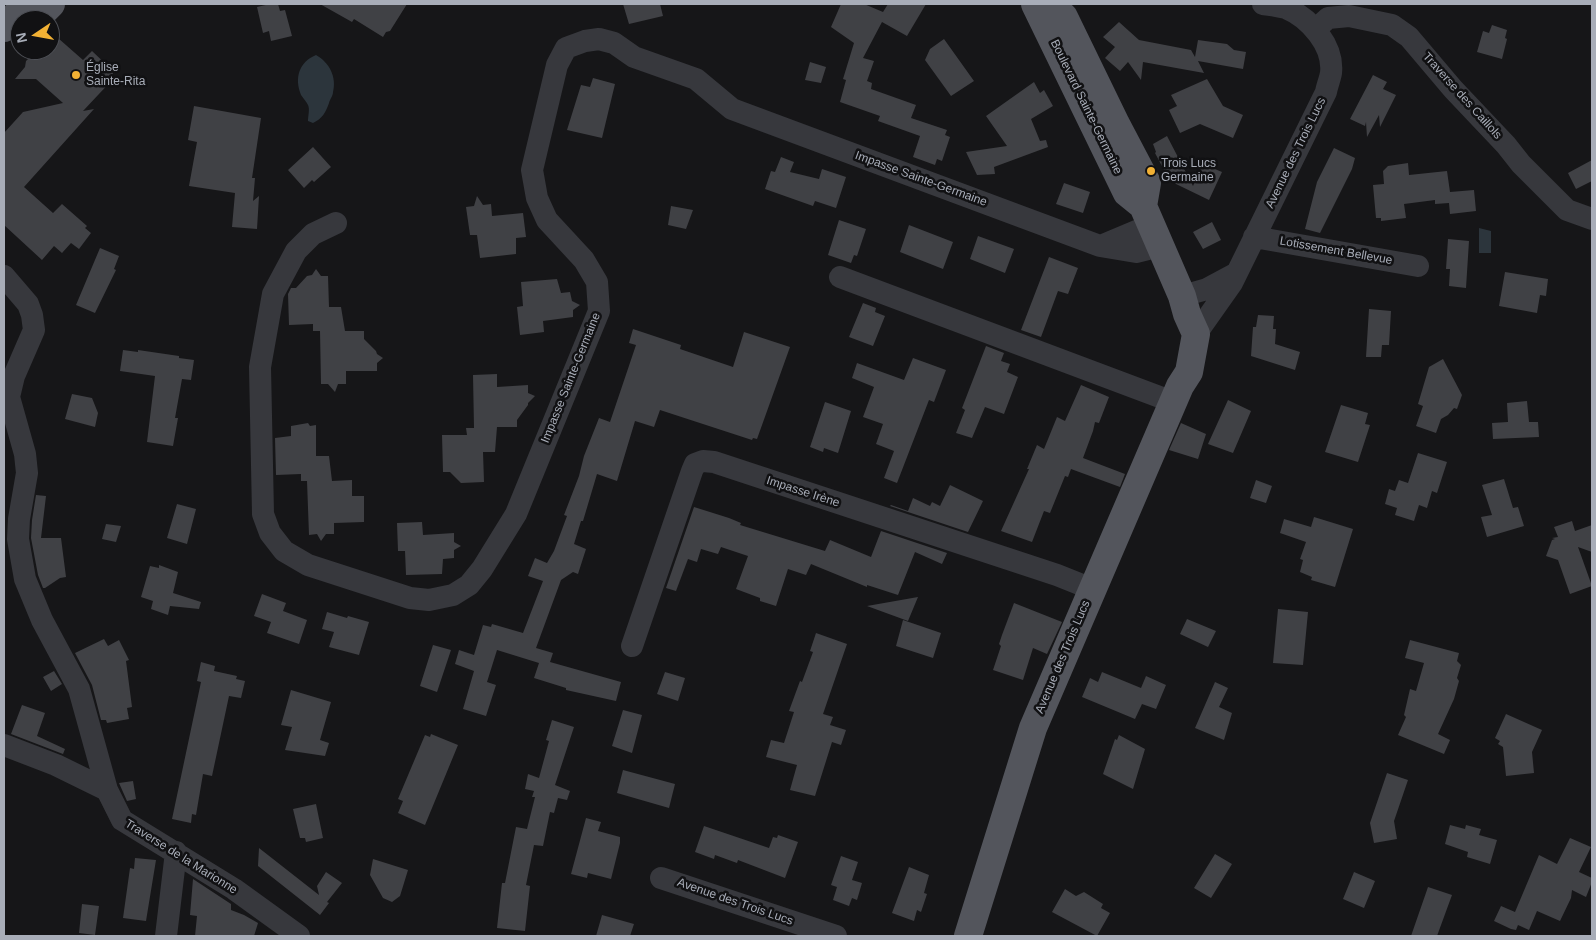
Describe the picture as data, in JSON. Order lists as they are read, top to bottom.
{
  "streets": {
    "main road": ["Boulevard Sainte-Germaine", "Avenue des Trois Lucs"],
    "street": [
      "Traverse des Caillols",
      "Impasse Sainte-Germaine",
      "Lotissement Bellevue",
      "Impasse Irène",
      "Traverse de la Marionne"
    ]
  },
  "crossings": [
    ["Traverse des Caillols", "Avenue des Trois Lucs"],
    ["Boulevard Sainte-Germaine", "Avenue des Trois Lucs"],
    ["Boulevard Sainte-Germaine", "Impasse Sainte-Germaine"],
    ["Avenue des Trois Lucs", "Lotissement Bellevue"],
    ["Avenue des Trois Lucs", "Impasse Irène"]
  ],
  "places": ["Église Sainte-Rita", "Trois Lucs Germaine"],
  "north": "left"
}
